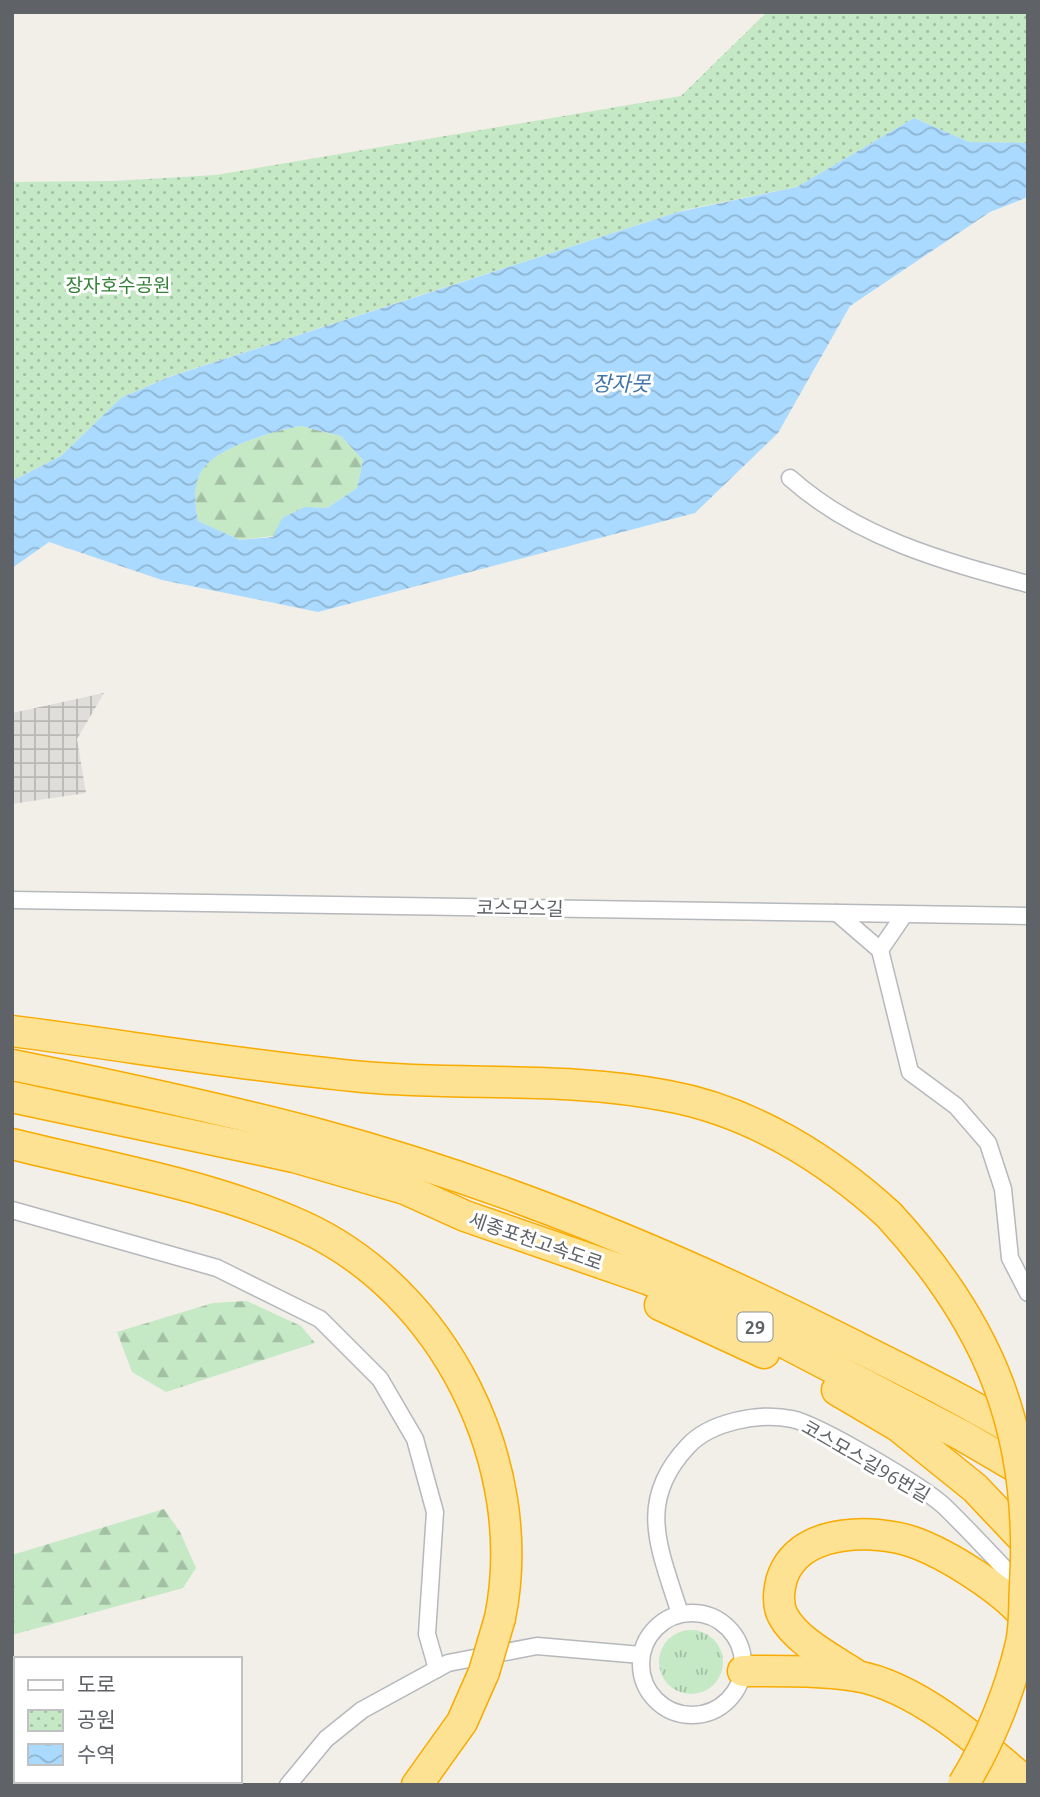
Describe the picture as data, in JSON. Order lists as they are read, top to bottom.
{
  "streets": {
    "highway": ["세종포천고속도로", "29"],
    "street": ["코스모스길", "코스모스길96번길"]
  },
  "water": ["장자못"],
  "parks": ["장자호수공원"],
  "legend": ["도로", "공원", "수역"]
}
